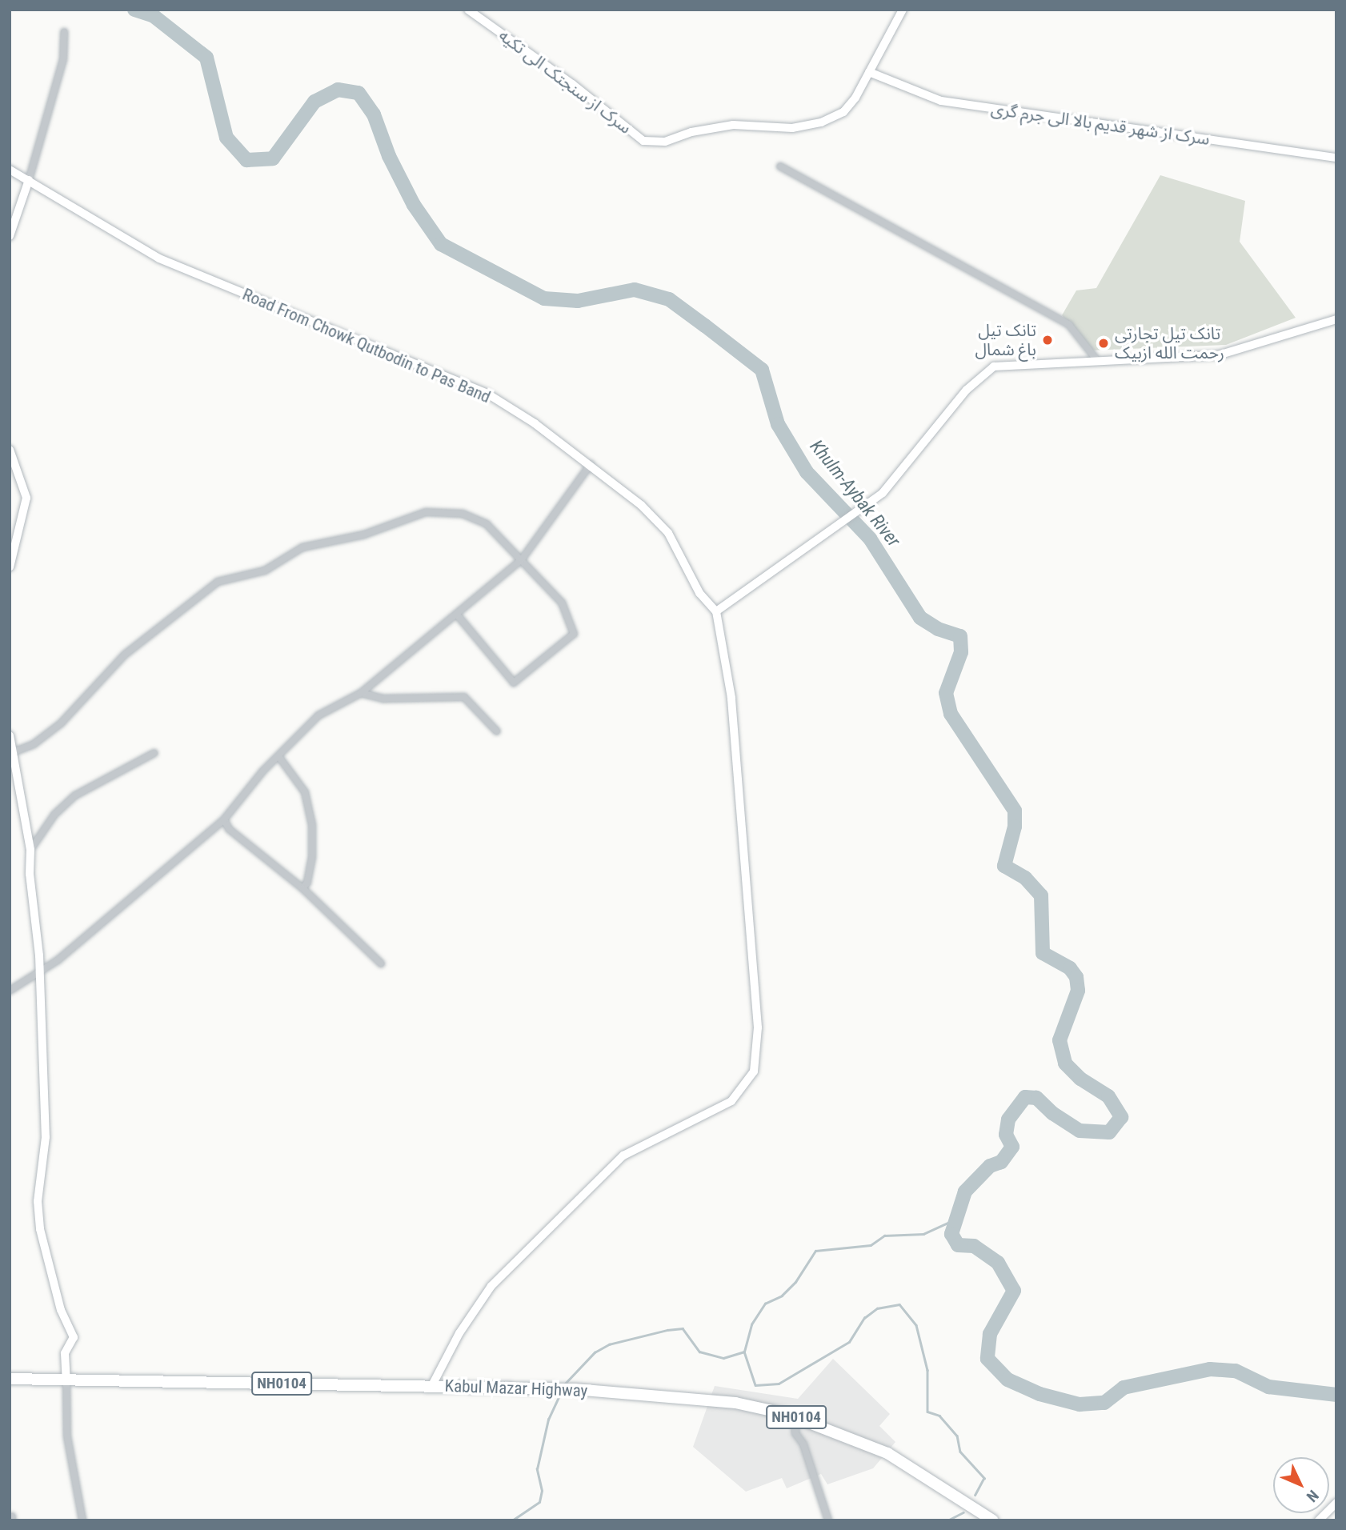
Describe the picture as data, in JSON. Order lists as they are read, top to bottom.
{
  "streets": {
    "highway": ["NH0104", "Kabul Mazar Highway"],
    "main road": ["سرک از سنجتک الی تکیه", "سرک از شهر قدیم بالا الی جرم گری", "Road From Chowk Qutbodin to Pas Band"]
  },
  "crossings": [
    ["سرک از سنجتک الی تکیه", "سرک از شهر قدیم بالا الی جرم گری"]
  ],
  "water": ["Khulm-Aybak River"],
  "places": ["تانک تیل باغ شمال", "تانک تیل تجارتی رحمت الله ازبیک"],
  "north": "bottom right"
}
